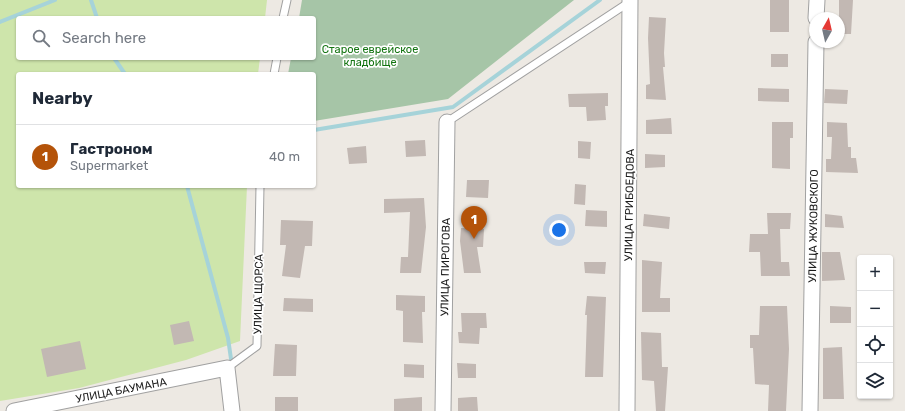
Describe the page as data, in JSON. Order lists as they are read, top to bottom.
{
  "streets": {
    "street": [
      "УЛИЦА ГРИБОЕДОВА",
      "УЛИЦА ЖУКОВСКОГО",
      "УЛИЦА ПИРОГОВА",
      "УЛИЦА БАУМАНА"
    ],
    "lane": ["УЛИЦА ЩОРСА"]
  },
  "crossings": [
    ["УЛИЦА ЩОРСА", "УЛИЦА БАУМАНА"]
  ],
  "parks": ["Старое еврейское кладбище"],
  "north": "top",
  "page": {
    "search": "Search here",
    "heading": "Nearby",
    "list": [
      {
        "mark": "1",
        "name": "Гастроном",
        "note": "Supermarket",
        "value": "40 m"
      }
    ],
    "pins": "1",
    "map_buttons": ["+", "−"]
  }
}
